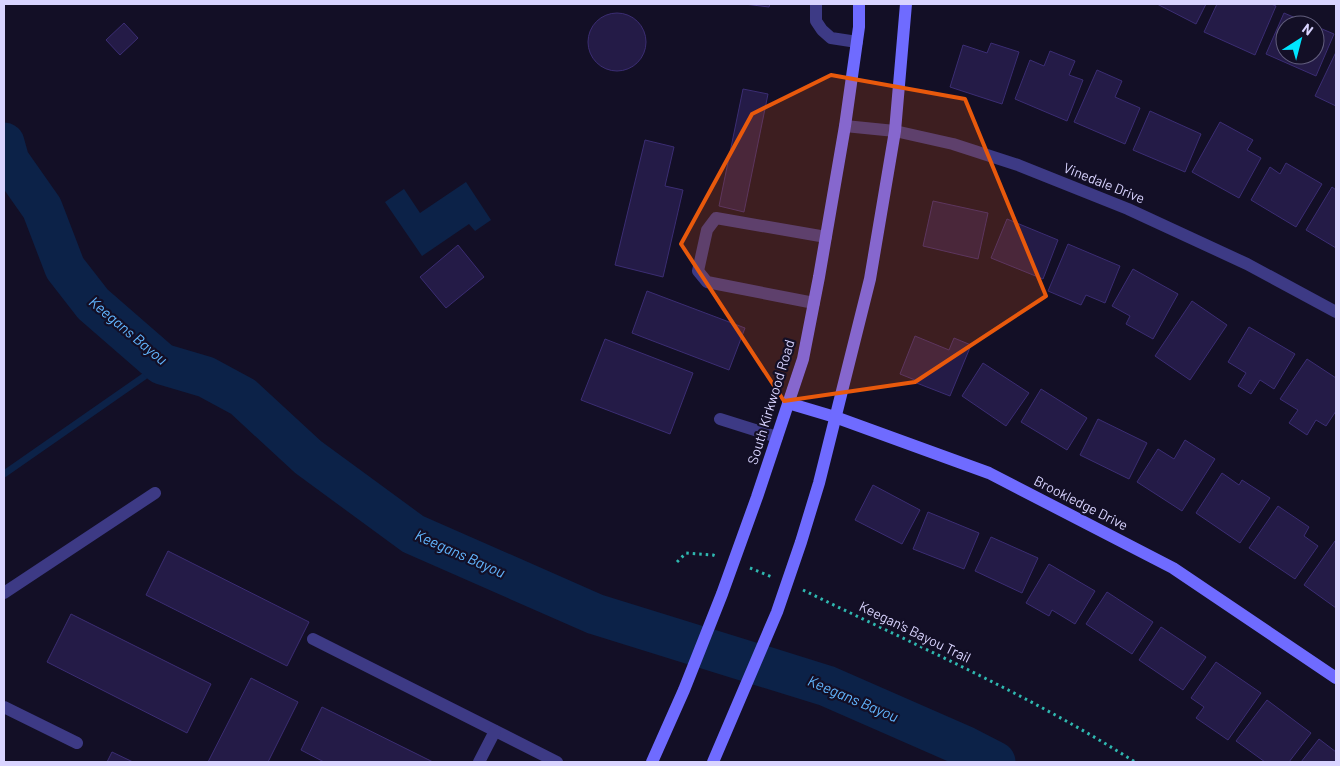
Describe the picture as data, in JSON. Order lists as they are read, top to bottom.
{
  "streets": {
    "main road": ["South Kirkwood Road", "Brookledge Drive"],
    "street": ["Vinedale Drive"],
    "path": ["Keegan's Bayou Trail"]
  },
  "crossings": [
    ["Vinedale Drive", "South Kirkwood Road"],
    ["South Kirkwood Road", "Brookledge Drive"],
    ["South Kirkwood Road", "Keegan's Bayou Trail"]
  ],
  "water": ["Keegans Bayou"],
  "north": "top right"
}
